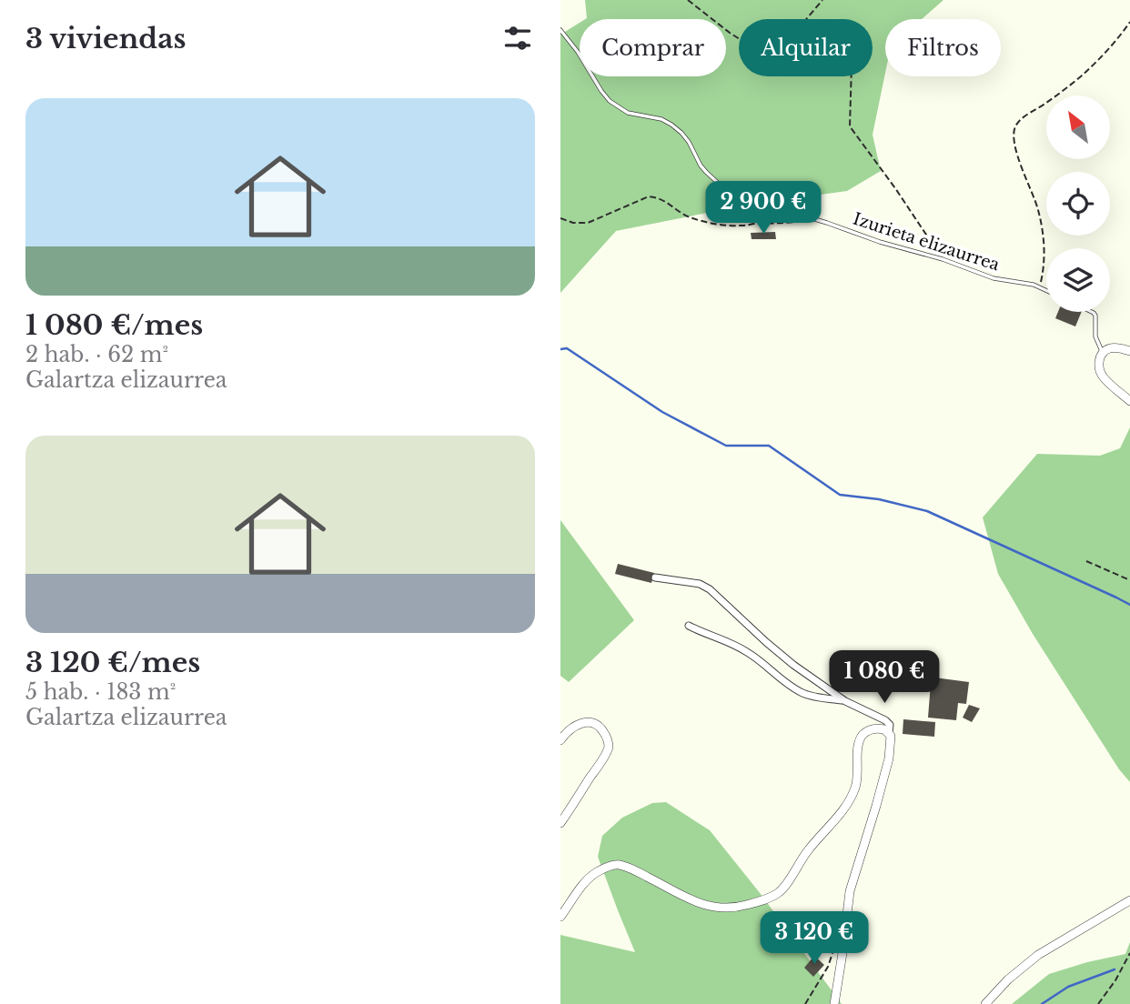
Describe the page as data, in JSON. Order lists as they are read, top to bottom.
{
  "streets": {
    "lane": ["Izurieta elizaurrea"]
  },
  "north": "top left",
  "page": {
    "heading": "3 viviendas",
    "chip": ["Comprar", "Alquilar", "Filtros"],
    "list": [
      {
        "name": "1 080 €/mes",
        "note": "2 hab. · 62 m² · Galartza elizaurrea"
      },
      {
        "name": "3 120 €/mes",
        "note": "5 hab. · 183 m² · Galartza elizaurrea"
      }
    ],
    "price": ["2 900 €", "1 080 €", "3 120 €"]
  }
}
